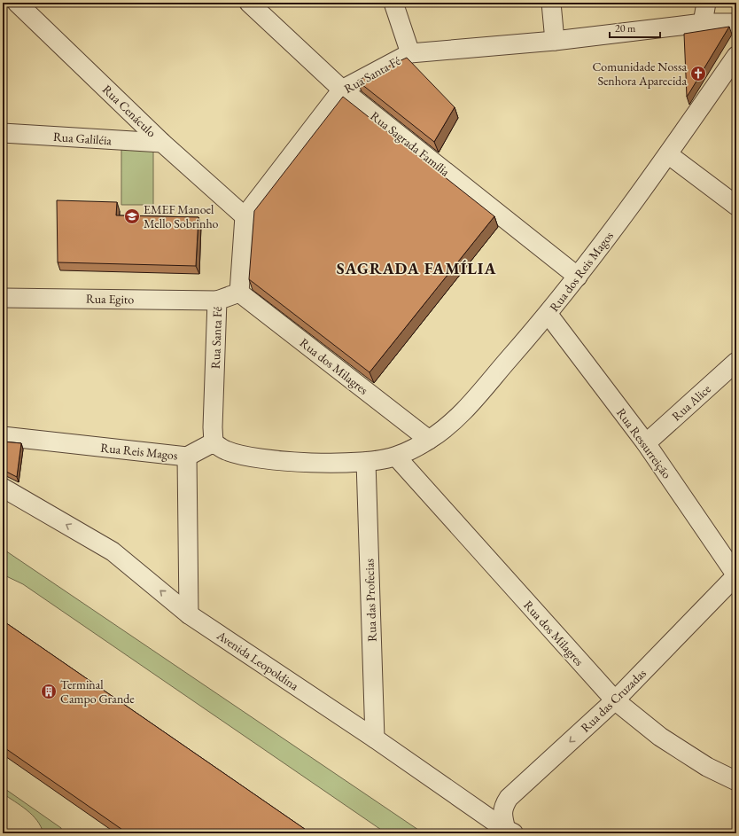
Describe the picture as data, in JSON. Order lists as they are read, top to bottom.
{
  "streets": {
    "street": [
      "Rua Santa Fé",
      "Rua Cenáculo",
      "Rua Galiléia",
      "Rua Sagrada Família",
      "Rua dos Reis Magos",
      "Rua Egito",
      "Rua dos Milagres",
      "Rua Alice",
      "Rua Ressurreição",
      "Rua Reis Magos",
      "Rua das Profecias",
      "Avenida Leopoldina",
      "Rua das Cruzadas"
    ]
  },
  "crossings": [
    ["Rua Santa Fé", "Rua Cenáculo"],
    ["Rua Santa Fé", "Rua Sagrada Família"],
    ["Rua Santa Fé", "Rua Egito"],
    ["Rua Santa Fé", "Rua dos Milagres"],
    ["Rua Santa Fé", "Rua Reis Magos"],
    ["Rua Cenáculo", "Rua Galiléia"],
    ["Rua Sagrada Família", "Rua dos Reis Magos"],
    ["Rua dos Reis Magos", "Rua dos Milagres"],
    ["Rua dos Reis Magos", "Rua Ressurreição"],
    ["Rua dos Milagres", "Rua das Cruzadas"],
    ["Rua Alice", "Rua Ressurreição"],
    ["Rua Ressurreição", "Rua das Cruzadas"],
    ["Rua das Profecias", "Avenida Leopoldina"],
    ["Avenida Leopoldina", "Rua das Cruzadas"]
  ],
  "one_way": ["Avenida Leopoldina", "Rua das Cruzadas"],
  "districts": ["SAGRADA FAMÍLIA"],
  "places": {
    "church": ["Comunidade Nossa Senhora Aparecida"],
    "school or university": ["EMEF Manoel Mello Sobrinho"],
    "building": ["Terminal Campo Grande"]
  },
  "scale_bar": "20 m"
}
